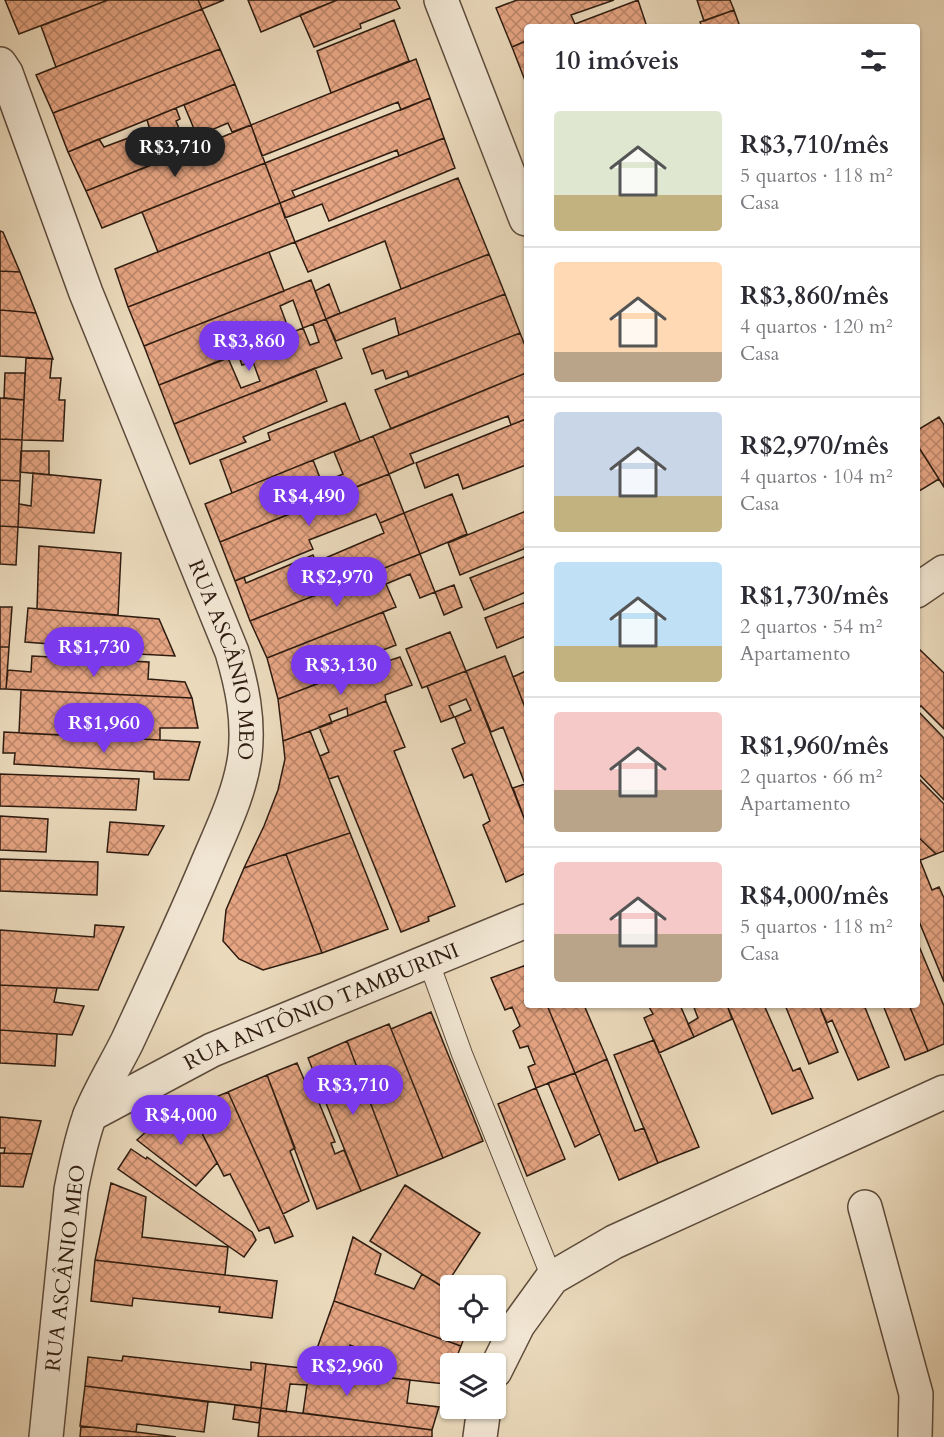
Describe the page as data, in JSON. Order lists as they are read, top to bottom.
{
  "streets": {
    "street": ["RUA ASCÂNIO MEO", "RUA ANTÔNIO TAMBURINI"]
  },
  "crossings": [
    ["RUA ASCÂNIO MEO", "RUA ANTÔNIO TAMBURINI"]
  ],
  "page": {
    "heading": "10 imóveis",
    "list": [
      {
        "name": "R$3,710/mês",
        "note": "5 quartos · 118 m² · Casa"
      },
      {
        "name": "R$3,860/mês",
        "note": "4 quartos · 120 m² · Casa"
      },
      {
        "name": "R$2,970/mês",
        "note": "4 quartos · 104 m² · Casa"
      },
      {
        "name": "R$1,730/mês",
        "note": "2 quartos · 54 m² · Apartamento"
      },
      {
        "name": "R$1,960/mês",
        "note": "2 quartos · 66 m² · Apartamento"
      },
      {
        "name": "R$4,000/mês",
        "note": "5 quartos · 118 m² · Casa"
      }
    ],
    "price": [
      "R$3,710",
      "R$3,860",
      "R$4,490",
      "R$2,970",
      "R$1,730",
      "R$3,130",
      "R$1,960",
      "R$3,710",
      "R$4,000",
      "R$2,960"
    ]
  }
}
